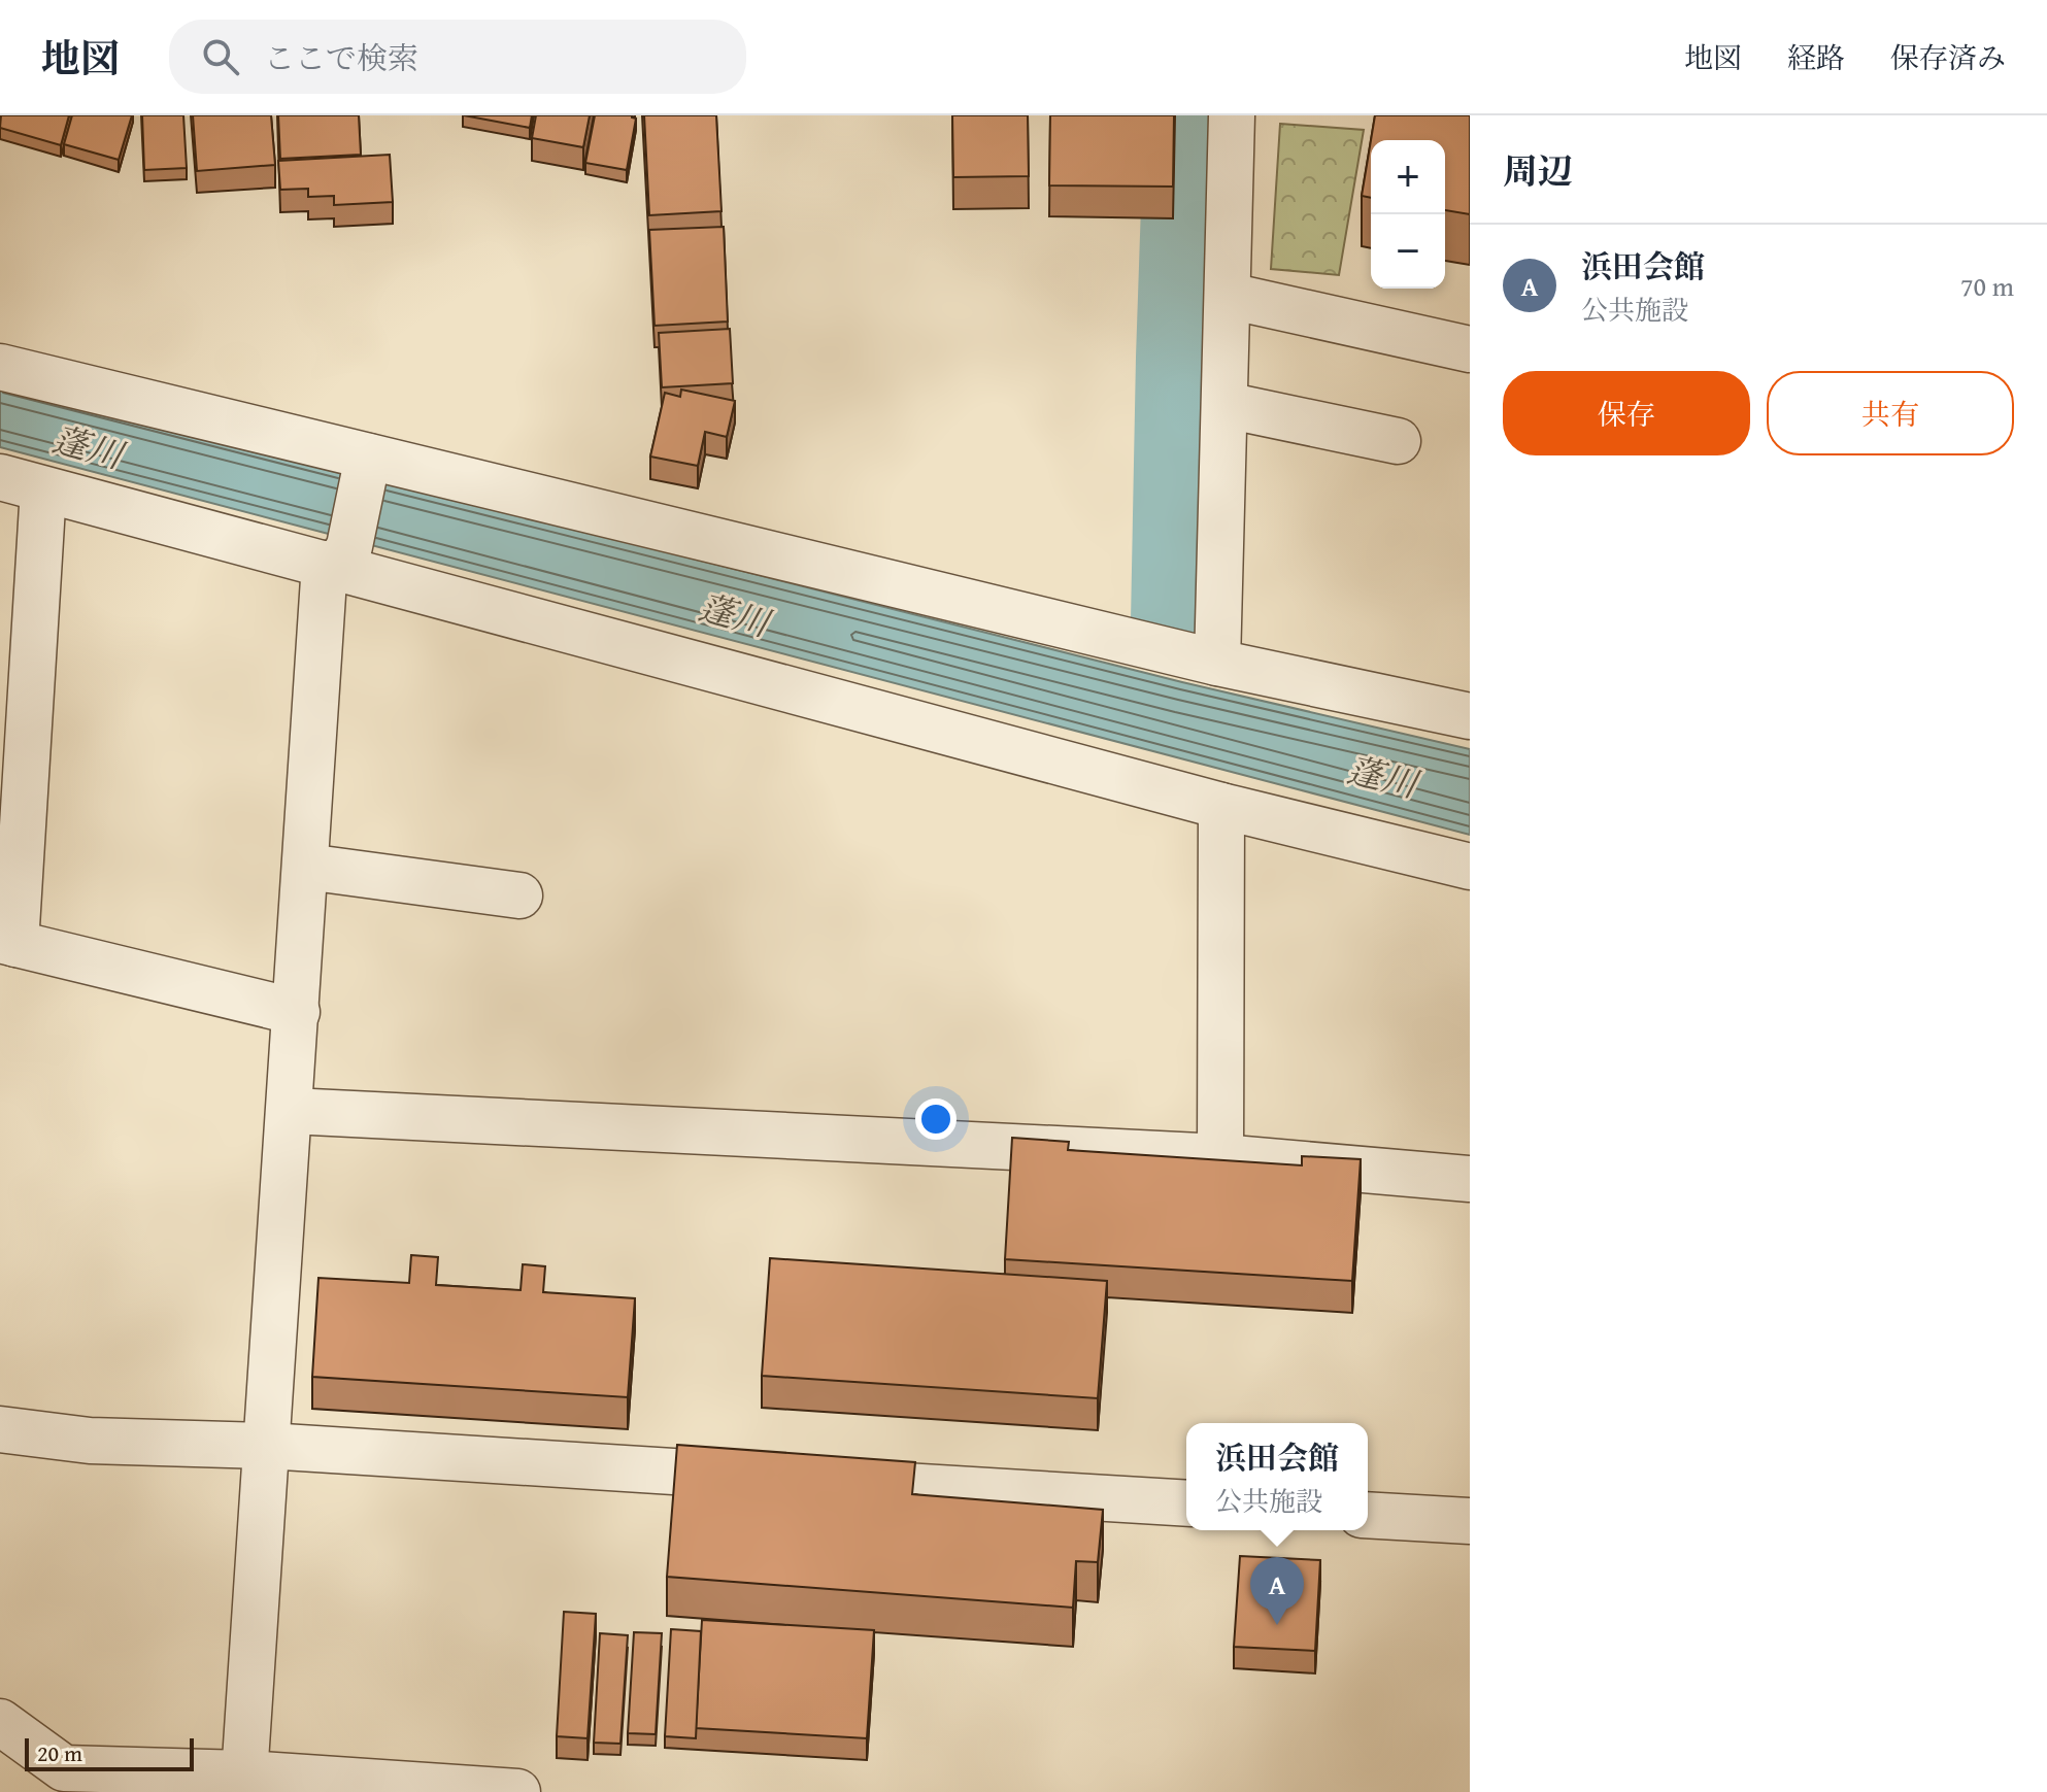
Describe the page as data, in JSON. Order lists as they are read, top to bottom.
{
  "water": ["蓬川"],
  "scale_bar": "20 m",
  "page": {
    "header": "地図",
    "search": "ここで検索",
    "nav": ["地図", "経路", "保存済み"],
    "heading": "周辺",
    "map_buttons": ["+", "−"],
    "list": [
      {
        "mark": "A",
        "name": "浜田会館",
        "note": "公共施設",
        "value": "70 m"
      }
    ],
    "buttons": ["保存", "共有"],
    "popup": ["浜田会館", "公共施設"],
    "pins": "A",
    "scale": "20 m"
  }
}
